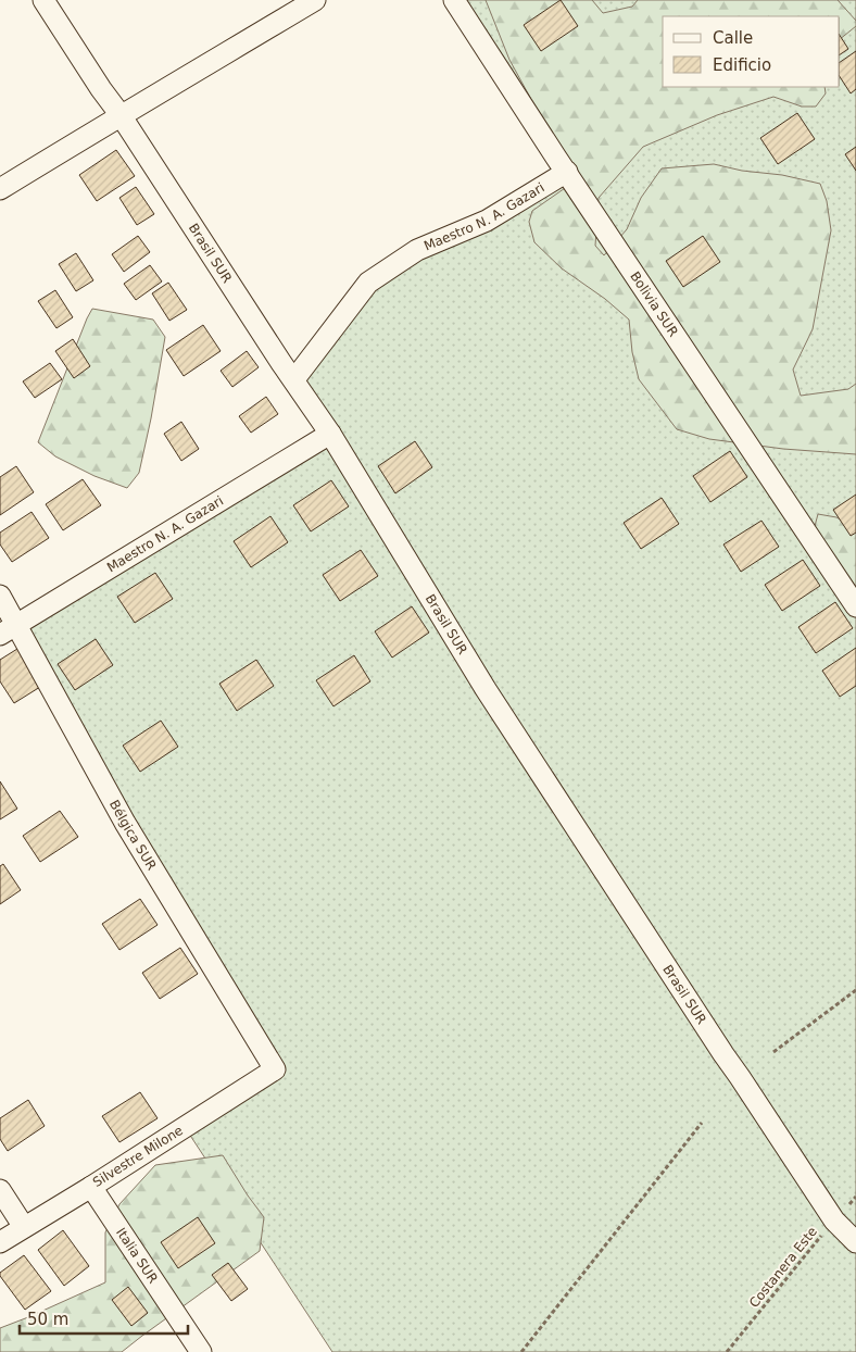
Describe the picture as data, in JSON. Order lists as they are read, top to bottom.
{
  "streets": {
    "street": [
      "Maestro N. A. Gazari",
      "Brasil SUR",
      "Bolivia SUR",
      "Bélgica SUR",
      "Silvestre Milone",
      "Italia SUR"
    ],
    "path": ["Costanera Este"]
  },
  "crossings": [
    ["Maestro N. A. Gazari", "Brasil SUR"],
    ["Maestro N. A. Gazari", "Bolivia SUR"],
    ["Maestro N. A. Gazari", "Bélgica SUR"],
    ["Brasil SUR", "Costanera Este"],
    ["Bélgica SUR", "Silvestre Milone"],
    ["Silvestre Milone", "Italia SUR"]
  ],
  "legend": ["Calle", "Edificio"],
  "scale_bar": "50 m"
}
